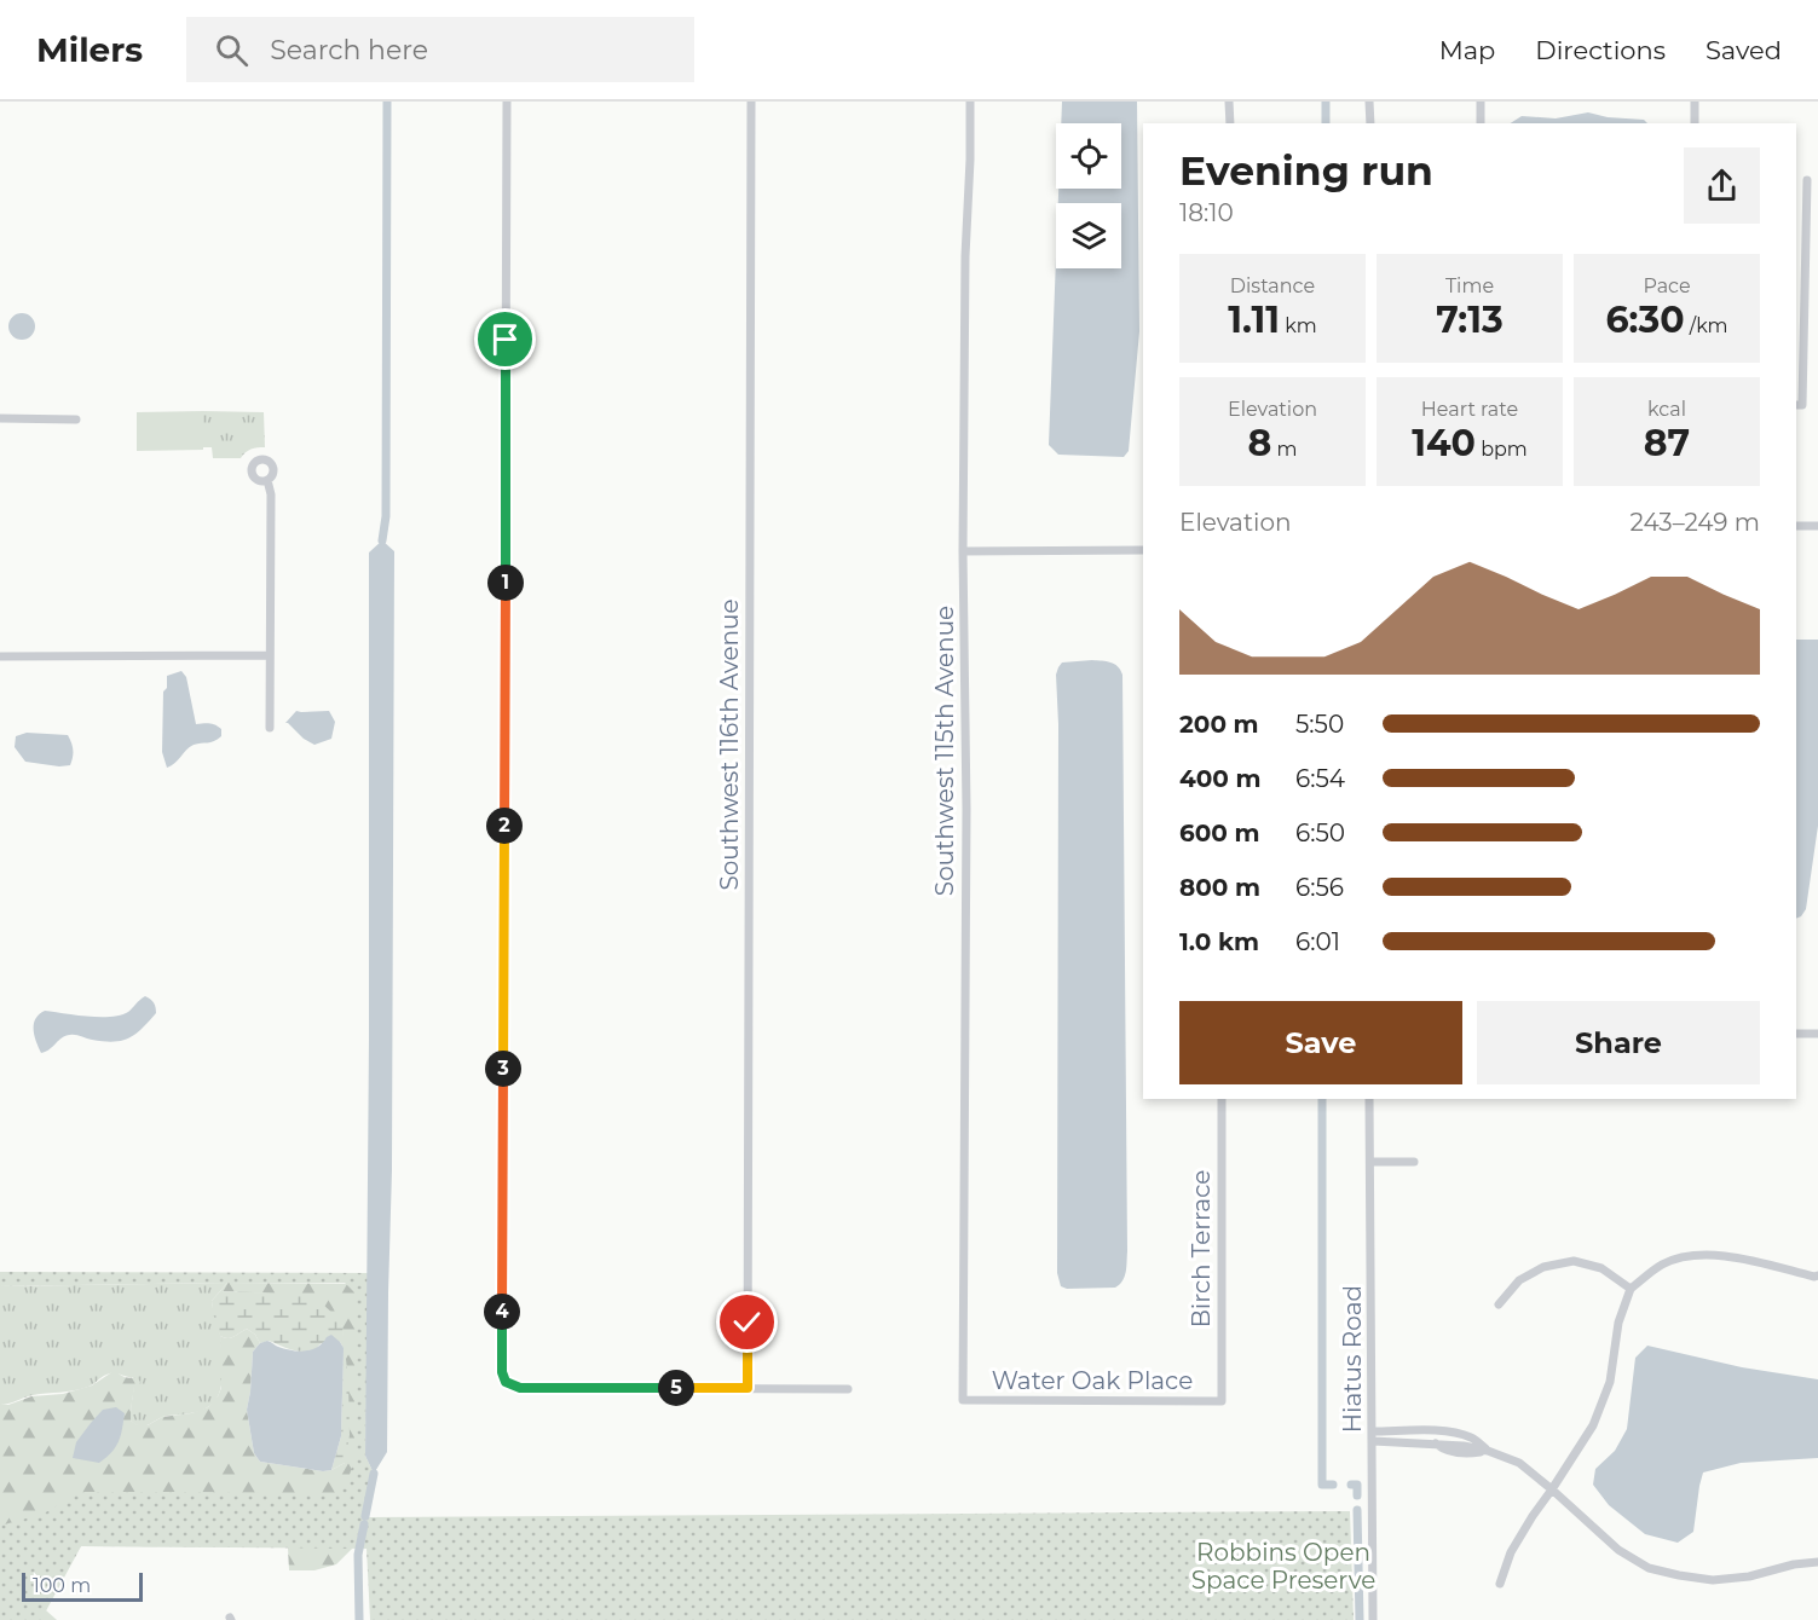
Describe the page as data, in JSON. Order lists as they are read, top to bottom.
{
  "streets": {
    "street": [
      "Southwest 116th Avenue",
      "Southwest 115th Avenue",
      "Birch Terrace",
      "Hiatus Road",
      "Water Oak Place"
    ]
  },
  "crossings": [
    ["Southwest 115th Avenue", "Water Oak Place"],
    ["Birch Terrace", "Water Oak Place"]
  ],
  "parks": ["Robbins Open Space Preserve"],
  "scale_bar": "100 m",
  "page": {
    "header": "Milers",
    "search": "Search here",
    "nav": ["Map", "Directions", "Saved"],
    "heading": ["Evening run", "18:10"],
    "stats": [
      ["Distance", "1.11 km"],
      ["Time", "7:13"],
      ["Pace", "6:30 /km"],
      ["Elevation", "8 m"],
      ["Heart rate", "140 bpm"],
      ["kcal", "87"]
    ],
    "chart": ["Elevation", "243–249 m"],
    "pins": [
      "1",
      "2",
      "3",
      "4",
      "5"
    ],
    "list": [
      {
        "name": "200 m",
        "note": "5:50"
      },
      {
        "name": "400 m",
        "note": "6:54"
      },
      {
        "name": "600 m",
        "note": "6:50"
      },
      {
        "name": "800 m",
        "note": "6:56"
      },
      {
        "name": "1.0 km",
        "note": "6:01"
      }
    ],
    "buttons": ["Save", "Share"],
    "scale": "100 m"
  }
}
